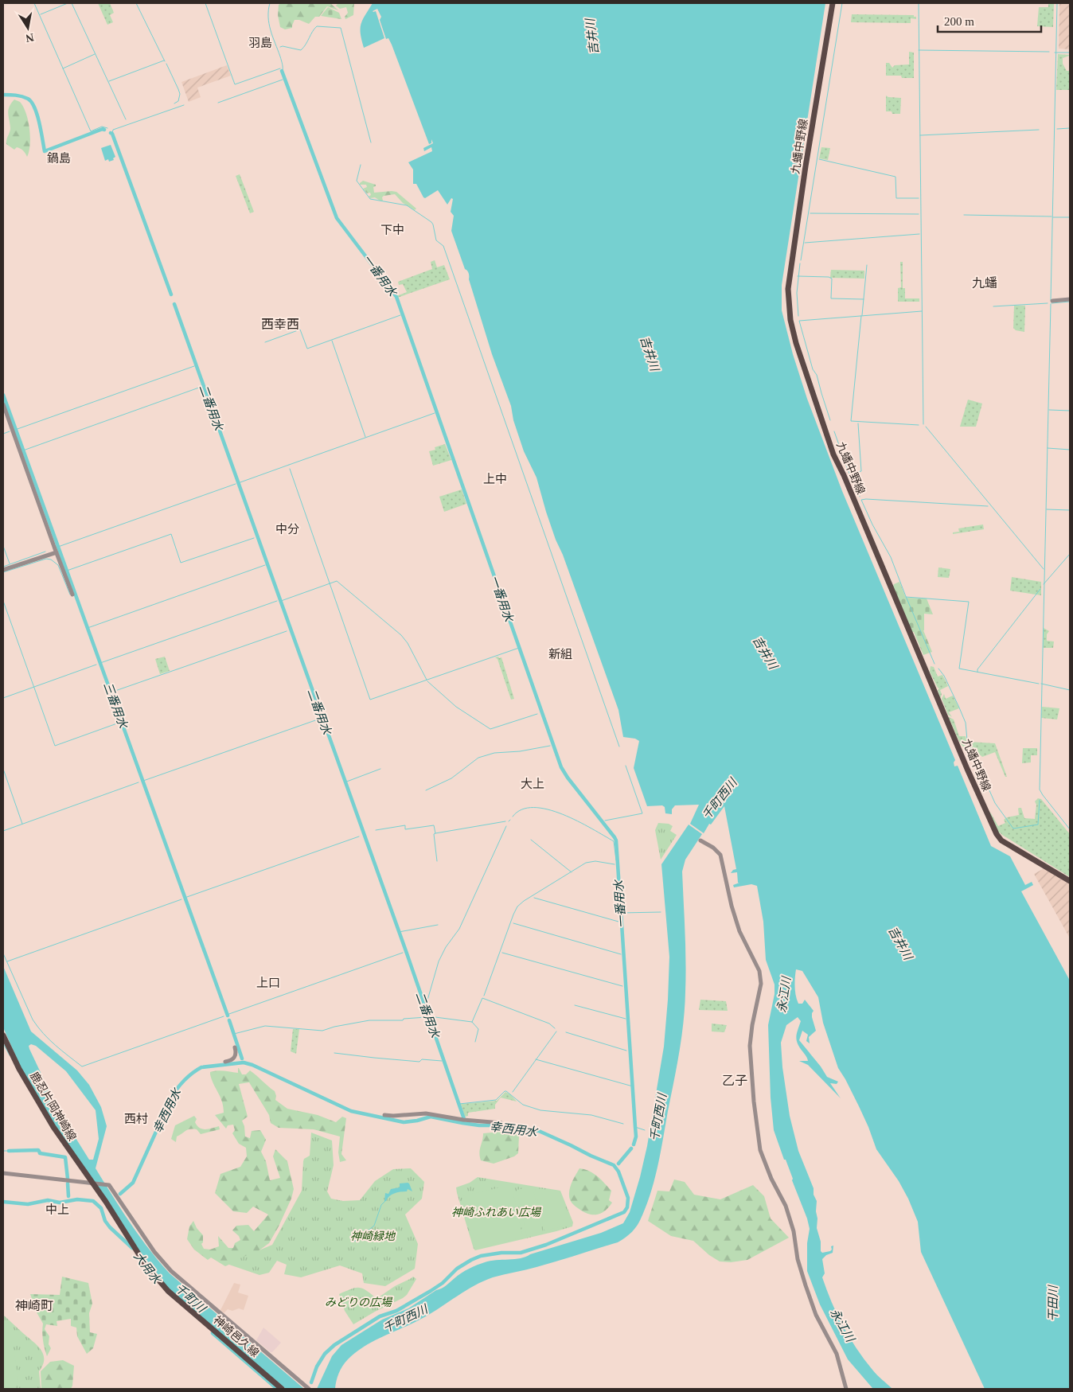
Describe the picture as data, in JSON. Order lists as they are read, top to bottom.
{
  "streets": {
    "main road": ["九蟠中野線", "鹿忍片岡神崎線", "神崎邑久線"]
  },
  "crossings": [
    ["鹿忍片岡神崎線", "神崎邑久線"]
  ],
  "districts": [
    "羽島",
    "鍋島",
    "下中",
    "九蟠",
    "西幸西",
    "上中",
    "中分",
    "新組",
    "大上",
    "上口",
    "乙子",
    "西村",
    "中上",
    "神崎町"
  ],
  "water": [
    "吉井川",
    "一番用水",
    "二番用水",
    "三番用水",
    "千町西川",
    "永江川",
    "幸西用水",
    "大用水",
    "千町川",
    "干田川"
  ],
  "parks": ["神崎ふれあい広場", "神崎緑地", "みどりの広場"],
  "scale_bar": "200 m",
  "north": "bottom"
}
